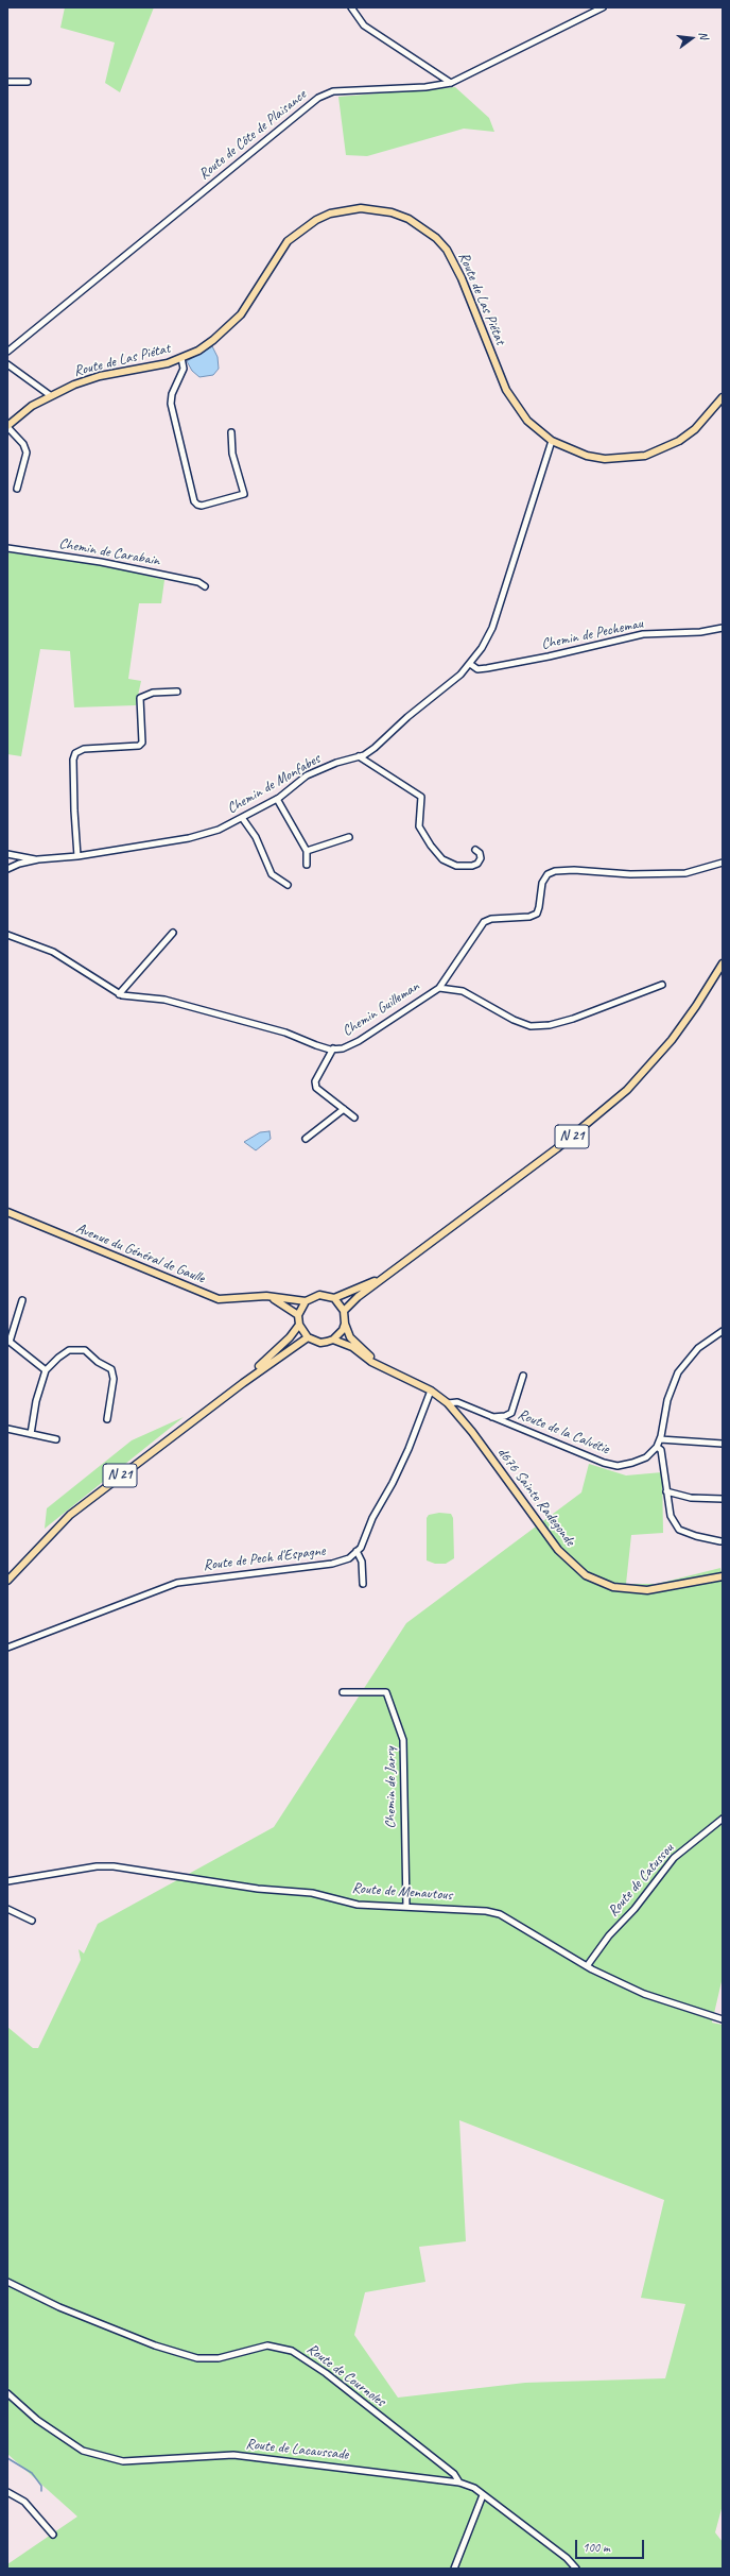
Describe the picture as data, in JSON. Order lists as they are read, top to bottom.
{
  "streets": {
    "main road": [
      "Route de Las Piétat",
      "N 21",
      "Avenue du Général de Gaulle",
      "d676 Sainte Radegonde"
    ],
    "street": [
      "Route de Côte de Plaisance",
      "Chemin de Carabain",
      "Chemin de Pechemau",
      "Chemin de Monfabes",
      "Chemin Guilleman",
      "Route de la Calvétie",
      "Route de Pech d'Espagne",
      "Chemin de Jarry",
      "Route de Catussou",
      "Route de Menautous",
      "Route de Cournoles",
      "Route de Lacaussade"
    ]
  },
  "crossings": [
    ["N 21", "Avenue du Général de Gaulle"],
    ["Route de la Calvétie", "d676 Sainte Radegonde"],
    ["Chemin de Jarry", "Route de Menautous"],
    ["Route de Catussou", "Route de Menautous"],
    ["Route de Cournoles", "Route de Lacaussade"]
  ],
  "scale_bar": "100 m",
  "north": "right"
}
